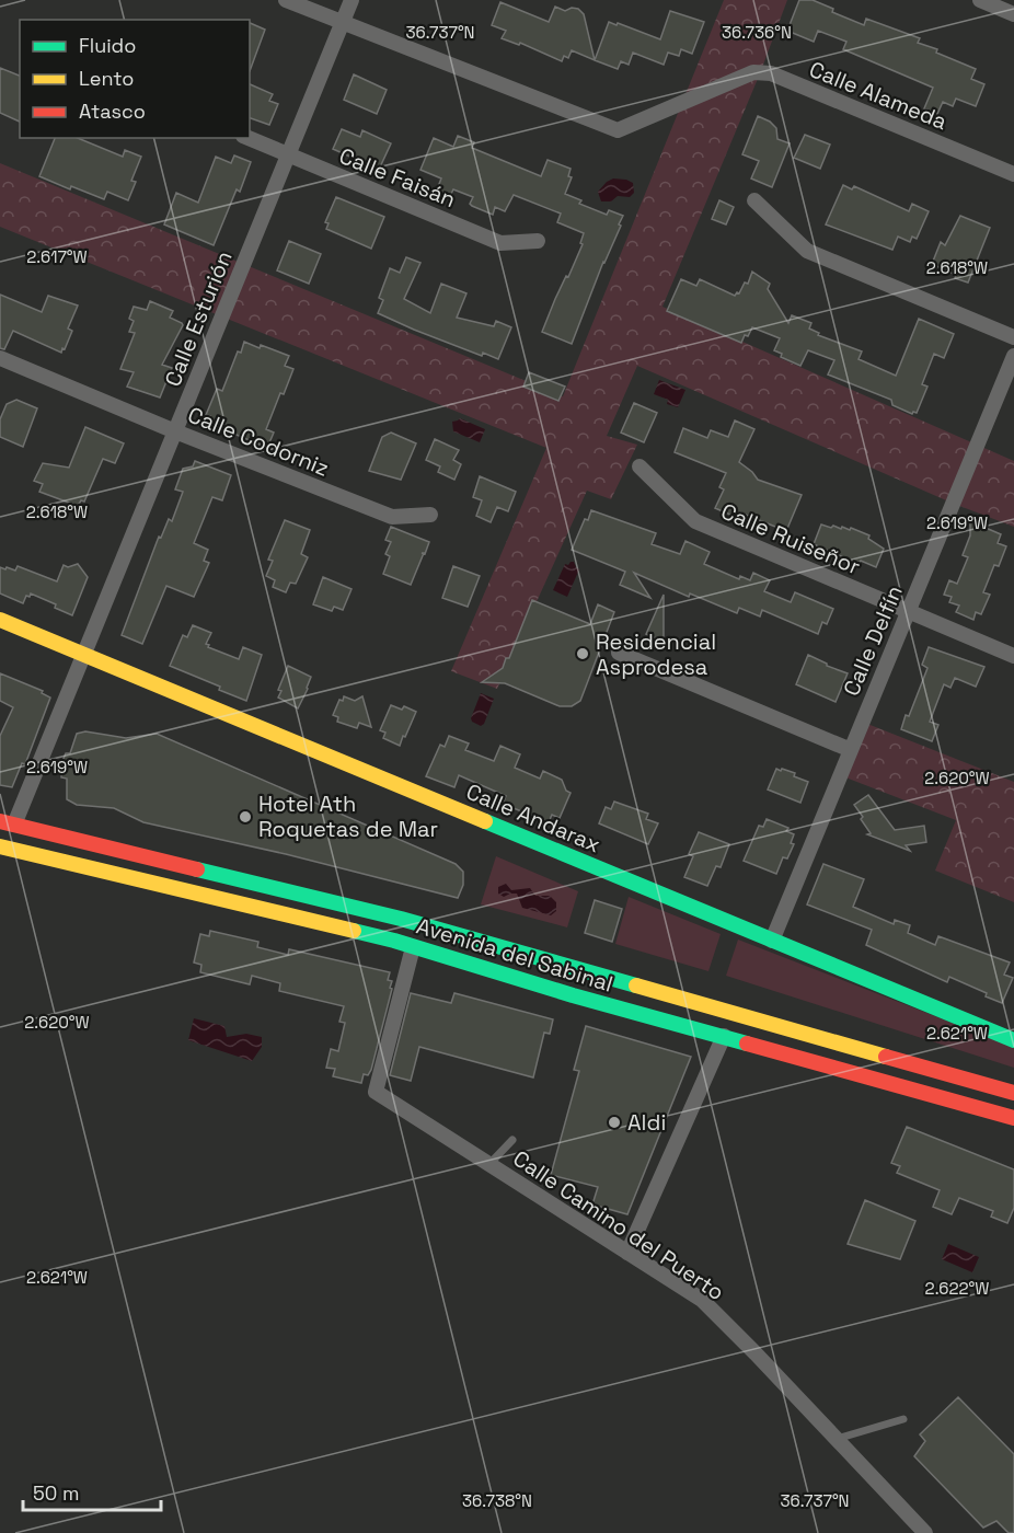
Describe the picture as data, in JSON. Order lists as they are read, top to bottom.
{
  "streets": {
    "street": [
      "Calle Alameda",
      "Calle Faisán",
      "Calle Esturión",
      "Calle Codorniz",
      "Calle Ruiseñor",
      "Calle Delfín",
      "Calle Andarax",
      "Avenida del Sabinal",
      "Calle Camino del Puerto"
    ]
  },
  "crossings": [
    ["Calle Alameda", "Calle Esturión"],
    ["Calle Faisán", "Calle Esturión"],
    ["Calle Esturión", "Calle Codorniz"],
    ["Calle Esturión", "Calle Andarax"],
    ["Calle Esturión", "Avenida del Sabinal"],
    ["Calle Ruiseñor", "Calle Delfín"],
    ["Calle Delfín", "Calle Andarax"],
    ["Avenida del Sabinal", "Calle Camino del Puerto"]
  ],
  "places": ["Residencial Asprodesa", "Hotel Ath Roquetas de Mar", "Aldi"],
  "legend": ["Fluido", "Lento", "Atasco"],
  "scale_bar": "50 m",
  "coordinates": [
    "36.737°N",
    "36.736°N",
    "2.617°W",
    "2.618°W",
    "2.619°W",
    "2.620°W",
    "2.621°W",
    "2.622°W",
    "36.738°N"
  ]
}
